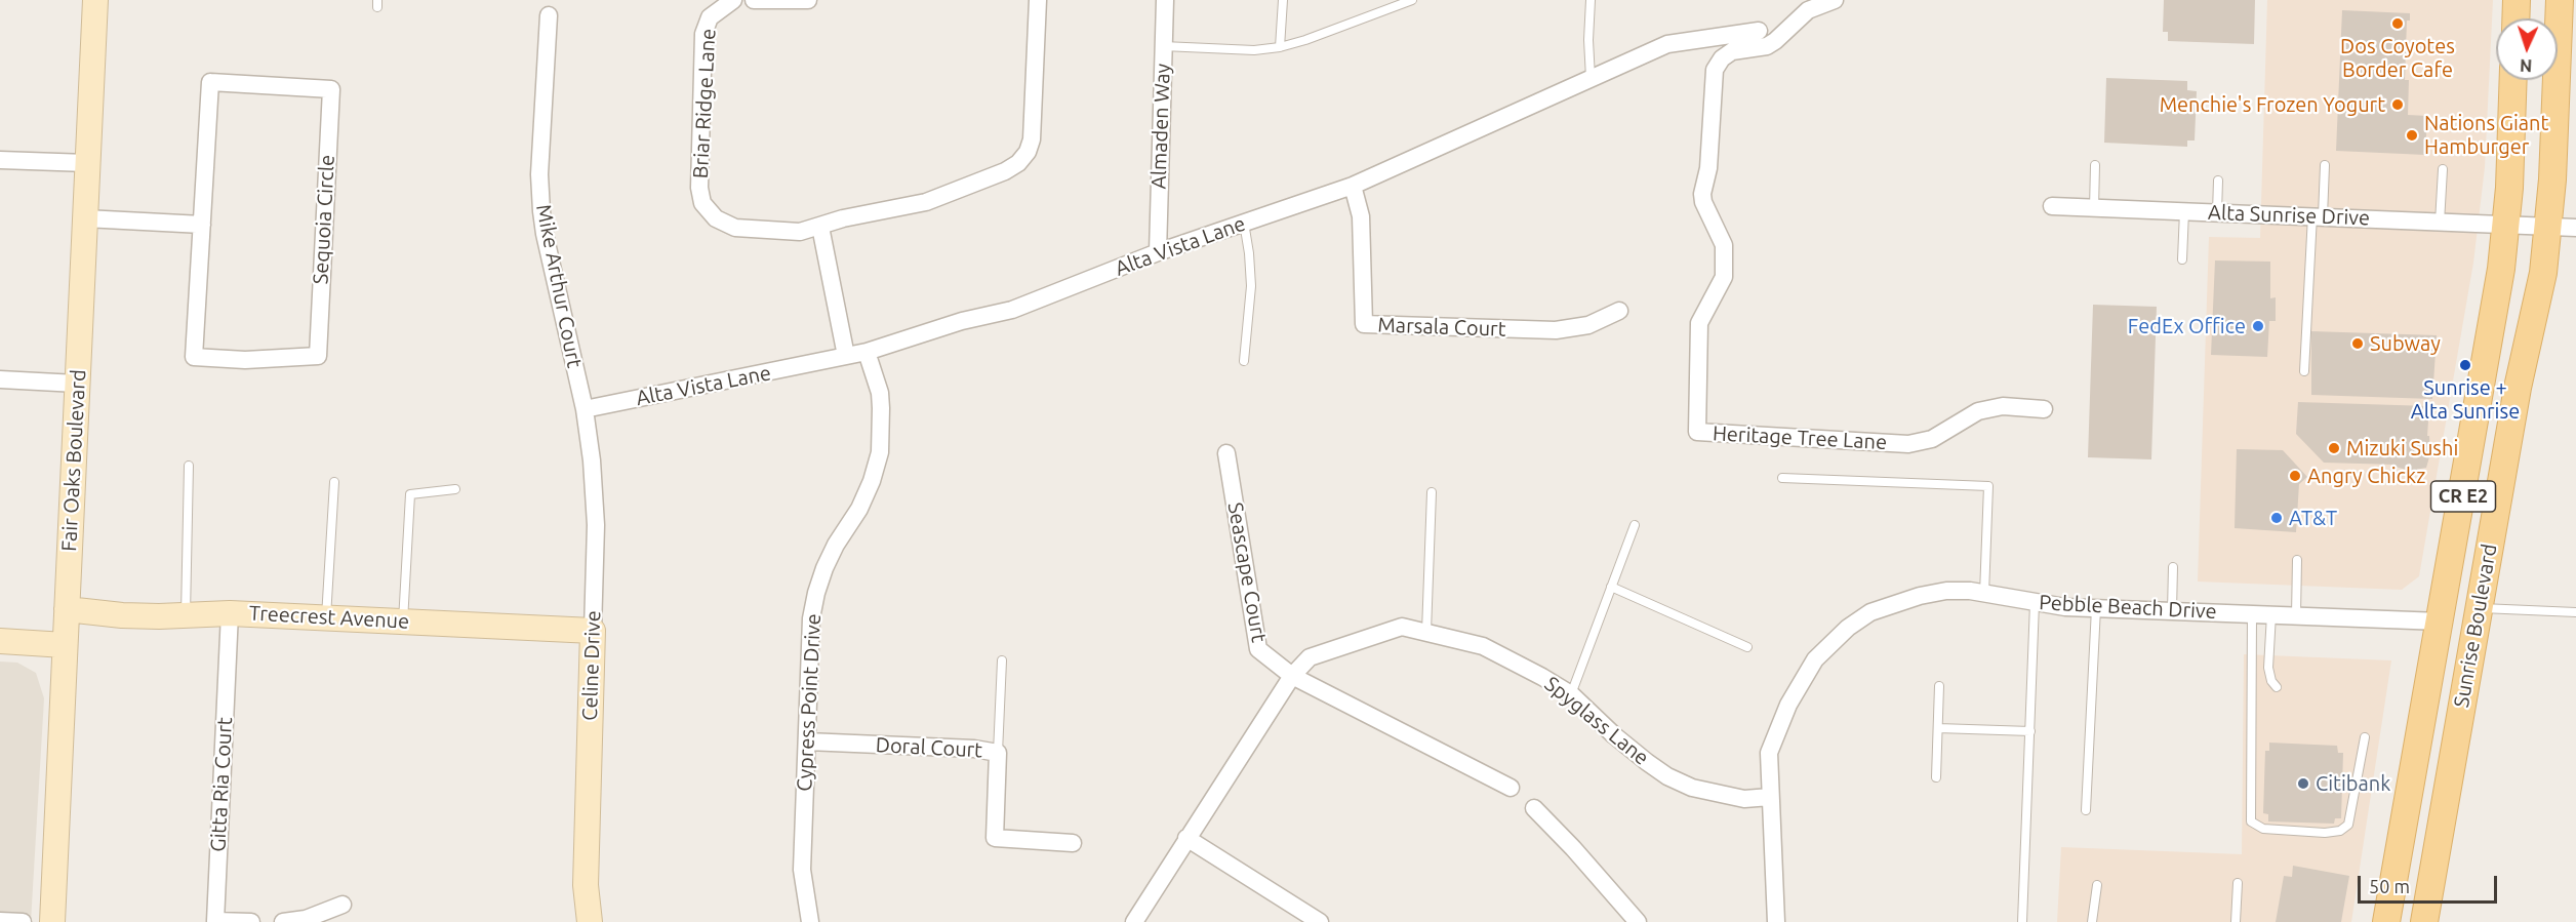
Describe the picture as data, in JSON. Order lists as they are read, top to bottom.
{
  "streets": {
    "main road": [
      "Fair Oaks Boulevard",
      "CR E2",
      "Treecrest Avenue",
      "Sunrise Boulevard",
      "Celine Drive"
    ],
    "street": [
      "Briar Ridge Lane",
      "Almaden Way",
      "Alta Sunrise Drive",
      "Sequoia Circle",
      "Alta Vista Lane",
      "Mike Arthur Court",
      "Marsala Court",
      "Heritage Tree Lane",
      "Seascape Court",
      "Pebble Beach Drive",
      "Cypress Point Drive",
      "Spyglass Lane",
      "Doral Court",
      "Gitta Ria Court"
    ]
  },
  "crossings": [
    ["Almaden Way", "Alta Vista Lane"],
    ["Alta Sunrise Drive", "Sunrise Boulevard"],
    ["Alta Vista Lane", "Mike Arthur Court"],
    ["Alta Vista Lane", "Marsala Court"],
    ["Alta Vista Lane", "Celine Drive"],
    ["Alta Vista Lane", "Cypress Point Drive"],
    ["Mike Arthur Court", "Celine Drive"],
    ["Fair Oaks Boulevard", "Treecrest Avenue"],
    ["Seascape Court", "Spyglass Lane"],
    ["Pebble Beach Drive", "Sunrise Boulevard"],
    ["Pebble Beach Drive", "Spyglass Lane"],
    ["Treecrest Avenue", "Celine Drive"],
    ["Treecrest Avenue", "Gitta Ria Court"],
    ["Cypress Point Drive", "Doral Court"]
  ],
  "places": [
    "Dos Coyotes Border Cafe",
    "Menchie's Frozen Yogurt",
    "Nations Giant Hamburger",
    "FedEx Office",
    "Subway",
    "Sunrise + Alta Sunrise",
    "Mizuki Sushi",
    "Angry Chickz",
    "AT&T",
    "Citibank"
  ],
  "scale_bar": "50 m",
  "north": "bottom"
}
